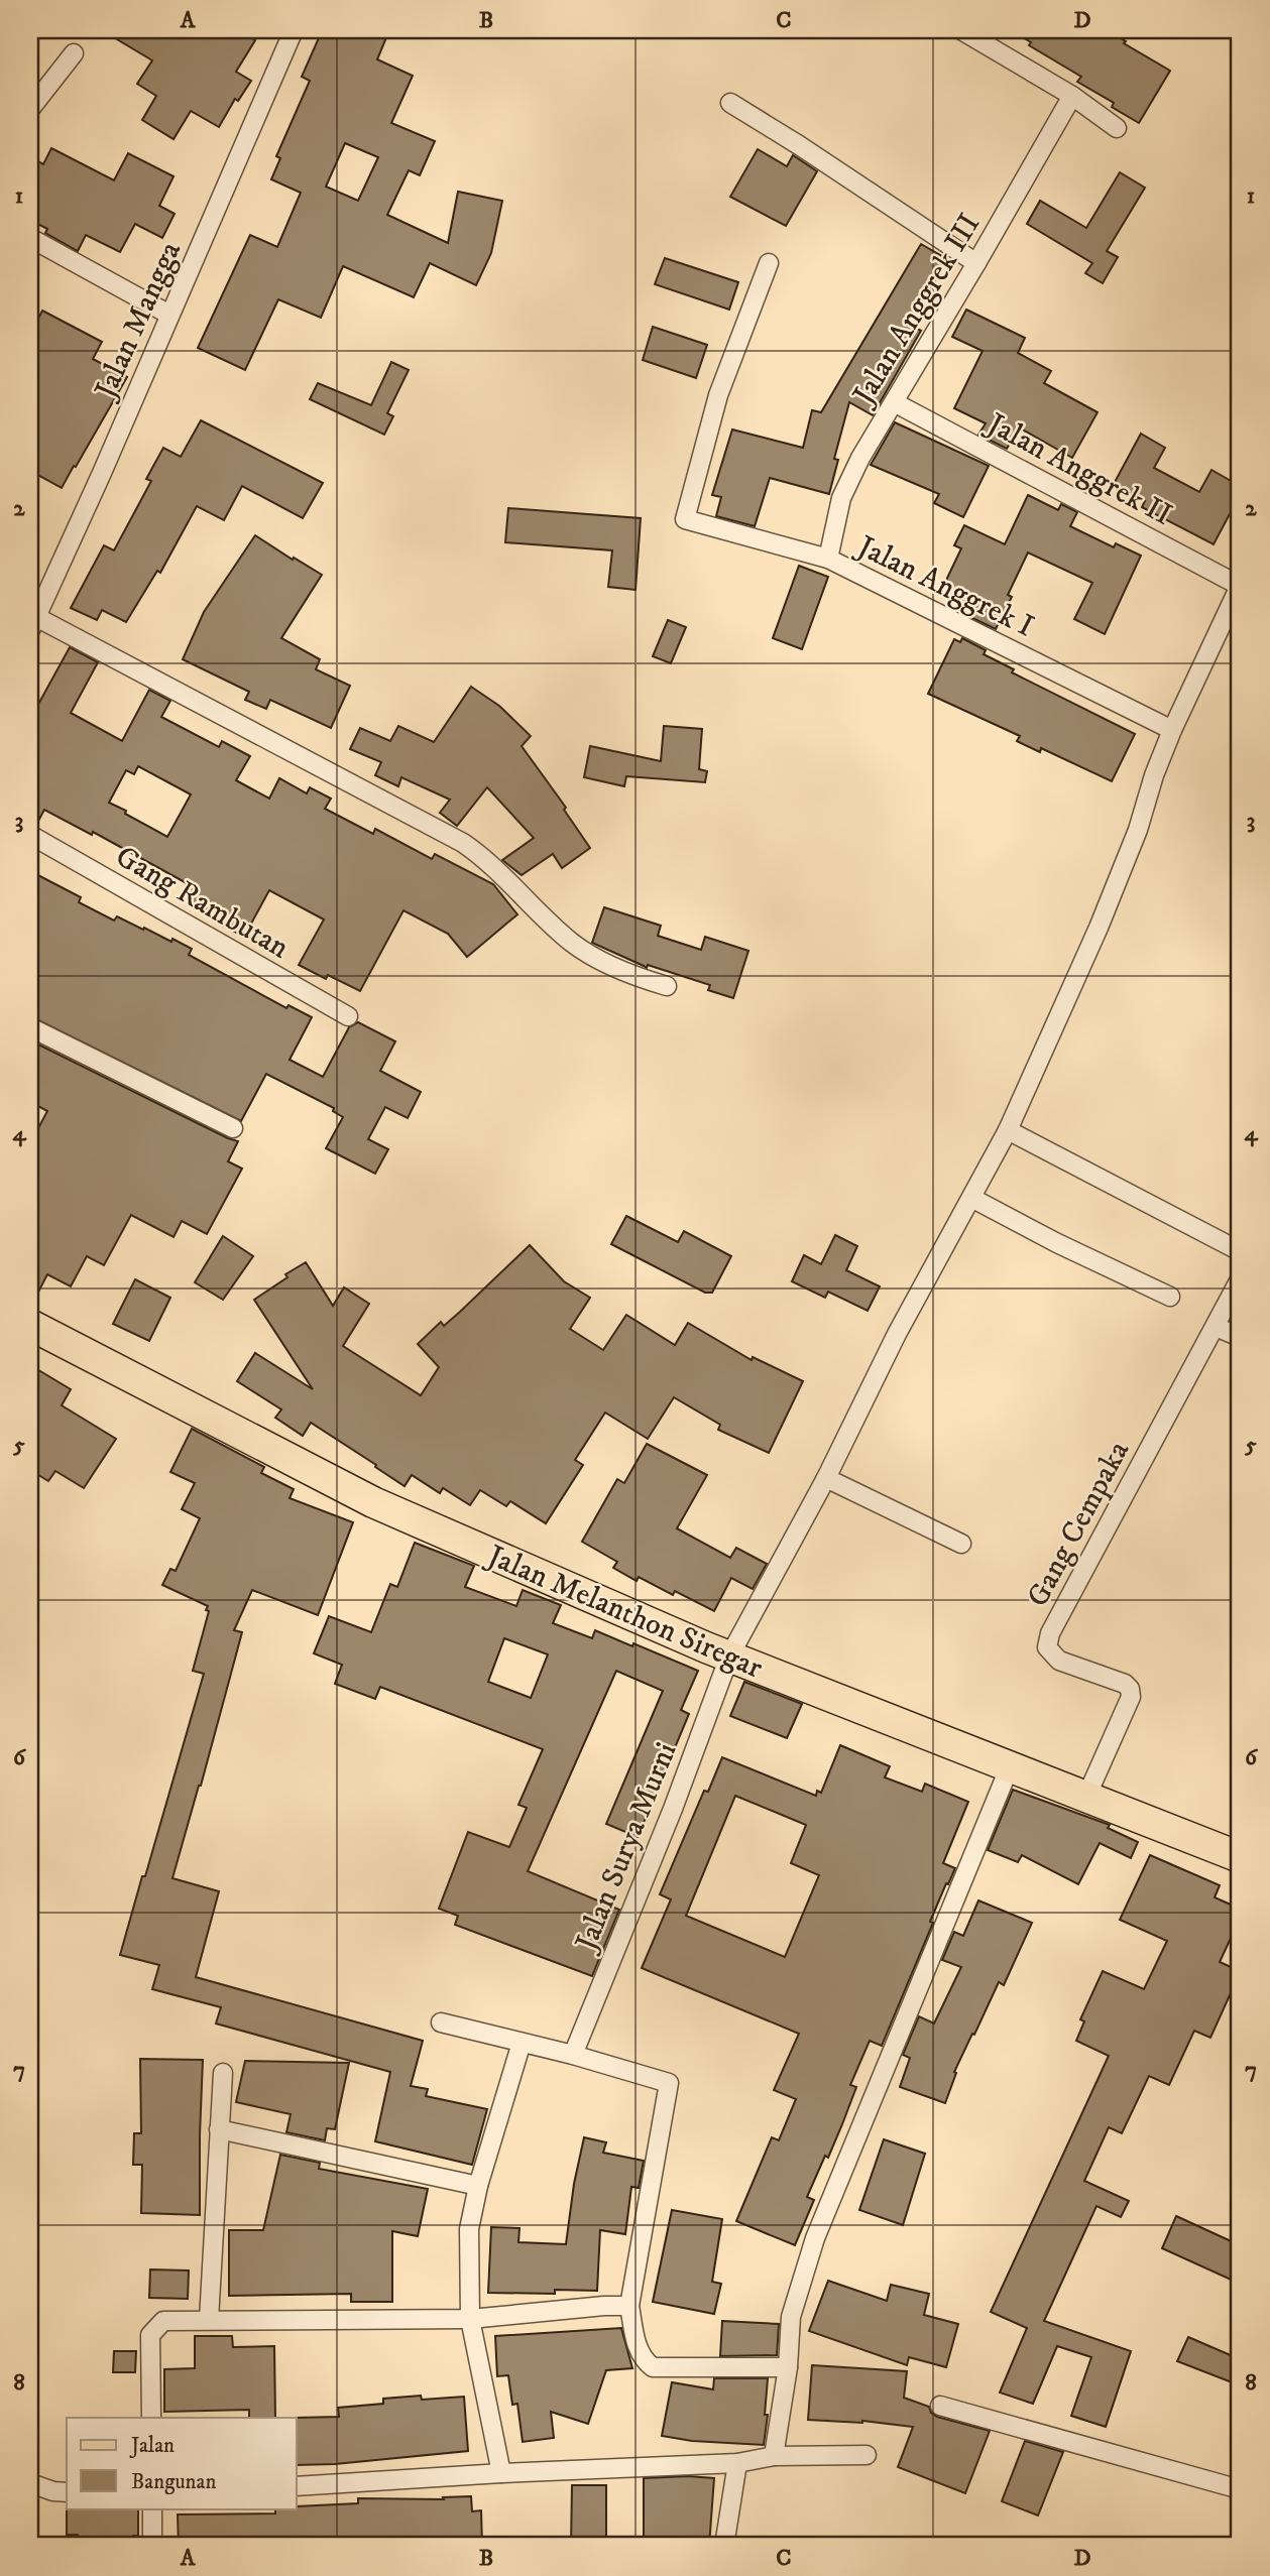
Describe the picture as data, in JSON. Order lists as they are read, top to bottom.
{
  "streets": {
    "main road": ["Jalan Melanthon Siregar"],
    "street": [
      "Jalan Anggrek III",
      "Jalan Mangga",
      "Jalan Anggrek II",
      "Jalan Anggrek I",
      "Gang Rambutan",
      "Gang Cempaka",
      "Jalan Surya Murni"
    ]
  },
  "crossings": [
    ["Jalan Anggrek III", "Jalan Anggrek II"],
    ["Jalan Anggrek III", "Jalan Anggrek I"],
    ["Jalan Anggrek II", "Jalan Surya Murni"],
    ["Jalan Anggrek I", "Jalan Surya Murni"],
    ["Gang Cempaka", "Jalan Melanthon Siregar"],
    ["Jalan Melanthon Siregar", "Jalan Surya Murni"]
  ],
  "legend": ["Jalan", "Bangunan"],
  "grid": {
    "columns": [
      "A",
      "B",
      "C",
      "D"
    ],
    "rows": [
      "1",
      "2",
      "3",
      "4",
      "5",
      "6",
      "7",
      "8"
    ]
  }
}
